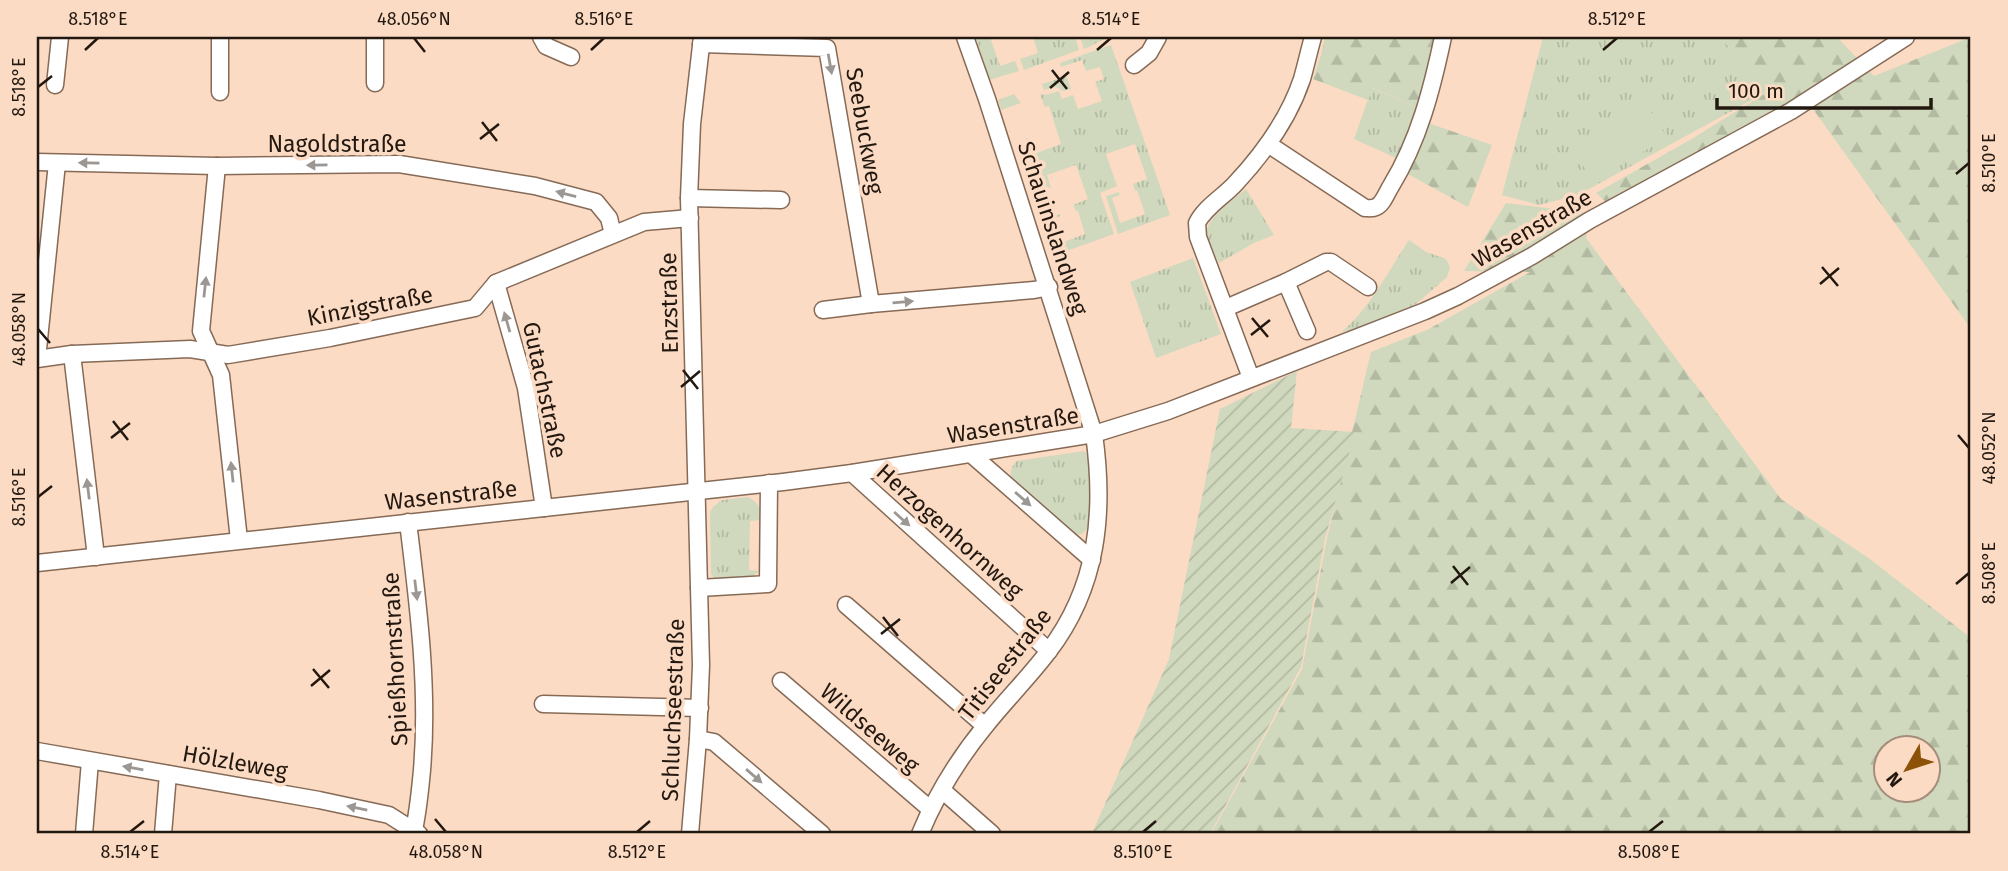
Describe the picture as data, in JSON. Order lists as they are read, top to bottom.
{
  "streets": {
    "street": [
      "Seebuckweg",
      "Nagoldstraße",
      "Schauinslandweg",
      "Wasenstraße",
      "Enzstraße",
      "Kinzigstraße",
      "Gutachstraße",
      "Herzogenhornweg",
      "Spießhornstraße",
      "Titiseestraße",
      "Schluchseestraße",
      "Wildseeweg",
      "Hölzleweg"
    ]
  },
  "crossings": [
    ["Seebuckweg", "Enzstraße"],
    ["Nagoldstraße", "Kinzigstraße"],
    ["Schauinslandweg", "Wasenstraße"],
    ["Schauinslandweg", "Titiseestraße"],
    ["Wasenstraße", "Enzstraße"],
    ["Wasenstraße", "Gutachstraße"],
    ["Wasenstraße", "Herzogenhornweg"],
    ["Wasenstraße", "Spießhornstraße"],
    ["Wasenstraße", "Titiseestraße"],
    ["Wasenstraße", "Schluchseestraße"],
    ["Enzstraße", "Kinzigstraße"],
    ["Enzstraße", "Schluchseestraße"],
    ["Kinzigstraße", "Gutachstraße"],
    ["Herzogenhornweg", "Titiseestraße"],
    ["Spießhornstraße", "Hölzleweg"],
    ["Titiseestraße", "Wildseeweg"]
  ],
  "one_way": [
    "Seebuckweg",
    "Nagoldstraße",
    "Gutachstraße",
    "Spießhornstraße",
    "Hölzleweg"
  ],
  "scale_bar": "100 m",
  "north": "bottom left",
  "coordinates": [
    "8.518°E",
    "48.056°N",
    "8.516°E",
    "8.514°E",
    "8.512°E",
    "8.510°E",
    "48.058°N",
    "48.052°N",
    "8.508°E"
  ]
}
